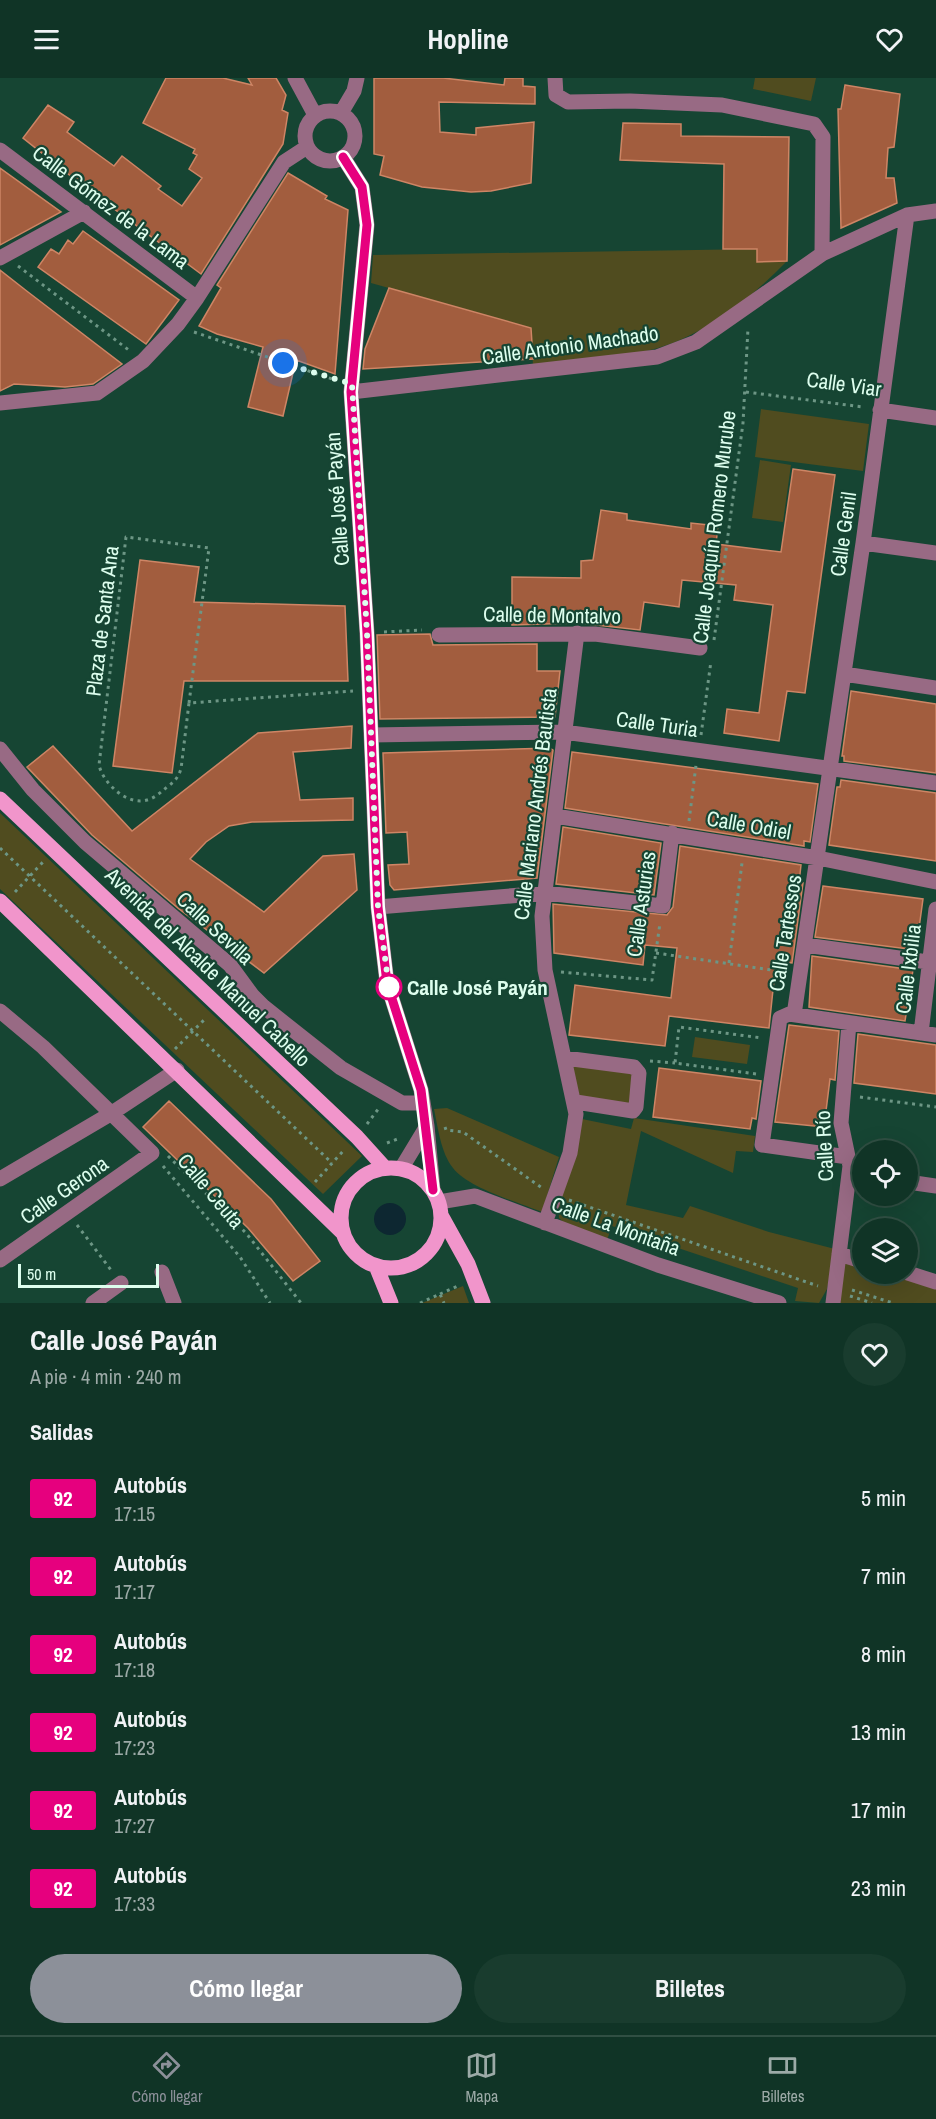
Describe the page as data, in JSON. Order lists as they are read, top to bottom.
{
  "streets": {
    "main road": ["Avenida del Alcalde Manuel Cabello"],
    "street": [
      "Calle Gómez de la Lama",
      "Calle Antonio Machado",
      "Calle Viar",
      "Calle José Payán",
      "Calle Genil",
      "Calle de Montalvo",
      "Calle Turia",
      "Calle Mariano Andrés Bautista",
      "Calle Odiel",
      "Calle Asturias",
      "Calle Sevilla",
      "Calle Tartessos",
      "Calle Ixbilia",
      "Calle Río",
      "Calle Gerona",
      "Calle Ceuta",
      "Calle La Montaña"
    ],
    "path": ["Calle Joaquín Romero Murube", "Plaza de Santa Ana"]
  },
  "crossings": [
    ["Calle Antonio Machado", "Calle José Payán"],
    ["Calle Antonio Machado", "Calle Joaquín Romero Murube"],
    ["Calle Antonio Machado", "Calle Genil"],
    ["Calle Viar", "Calle Joaquín Romero Murube"],
    ["Calle Viar", "Calle Genil"],
    ["Calle José Payán", "Calle Turia"],
    ["Calle José Payán", "Calle Sevilla"],
    ["Calle José Payán", "Avenida del Alcalde Manuel Cabello"],
    ["Calle José Payán", "Calle La Montaña"],
    ["Calle Joaquín Romero Murube", "Calle Turia"],
    ["Calle Joaquín Romero Murube", "Calle Odiel"],
    ["Calle Joaquín Romero Murube", "Calle Asturias"],
    ["Calle Genil", "Calle Turia"],
    ["Calle Genil", "Calle Odiel"],
    ["Calle Genil", "Calle Tartessos"],
    ["Calle de Montalvo", "Calle Mariano Andrés Bautista"],
    ["Calle Turia", "Calle Mariano Andrés Bautista"],
    ["Calle Mariano Andrés Bautista", "Calle Odiel"],
    ["Calle Mariano Andrés Bautista", "Calle Asturias"],
    ["Calle Mariano Andrés Bautista", "Calle La Montaña"],
    ["Calle Odiel", "Calle Asturias"],
    ["Calle Odiel", "Calle Tartessos"],
    ["Avenida del Alcalde Manuel Cabello", "Calle La Montaña"],
    ["Calle Gerona", "Calle Ceuta"]
  ],
  "places": ["Calle José Payán"],
  "lines": ["bus line 92"],
  "scale_bar": "50 m",
  "page": {
    "header": "Hopline",
    "scale": "50 m",
    "heading": [
      ["Calle José Payán", "A pie · 4 min · 240 m"],
      "Salidas"
    ],
    "list": [
      {
        "mark": "92",
        "name": "Autobús",
        "note": "17:15",
        "value": "5 min"
      },
      {
        "mark": "92",
        "name": "Autobús",
        "note": "17:17",
        "value": "7 min"
      },
      {
        "mark": "92",
        "name": "Autobús",
        "note": "17:18",
        "value": "8 min"
      },
      {
        "mark": "92",
        "name": "Autobús",
        "note": "17:23",
        "value": "13 min"
      },
      {
        "mark": "92",
        "name": "Autobús",
        "note": "17:27",
        "value": "17 min"
      },
      {
        "mark": "92",
        "name": "Autobús",
        "note": "17:33",
        "value": "23 min"
      }
    ],
    "buttons": ["Cómo llegar", "Billetes"],
    "tabs": ["Cómo llegar", "Mapa", "Billetes"]
  }
}
